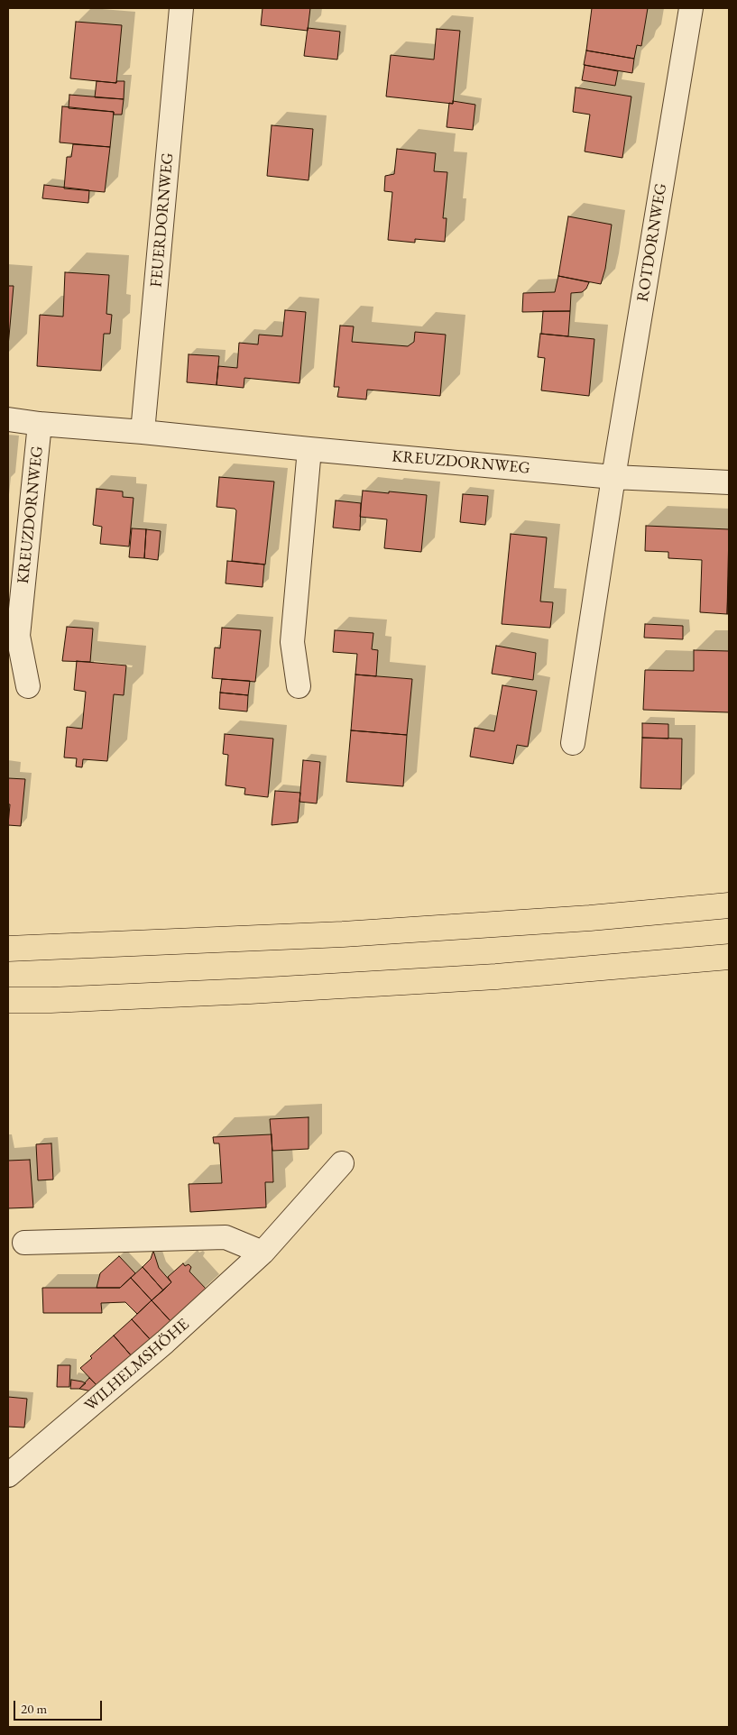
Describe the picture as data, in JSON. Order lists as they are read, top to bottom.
{
  "streets": {
    "street": [
      "FEUERDORNWEG",
      "ROTDORNWEG",
      "KREUZDORNWEG",
      "WILHELMSHÖHE"
    ]
  },
  "crossings": [
    ["FEUERDORNWEG", "KREUZDORNWEG"],
    ["ROTDORNWEG", "KREUZDORNWEG"]
  ],
  "scale_bar": "20 m"
}
